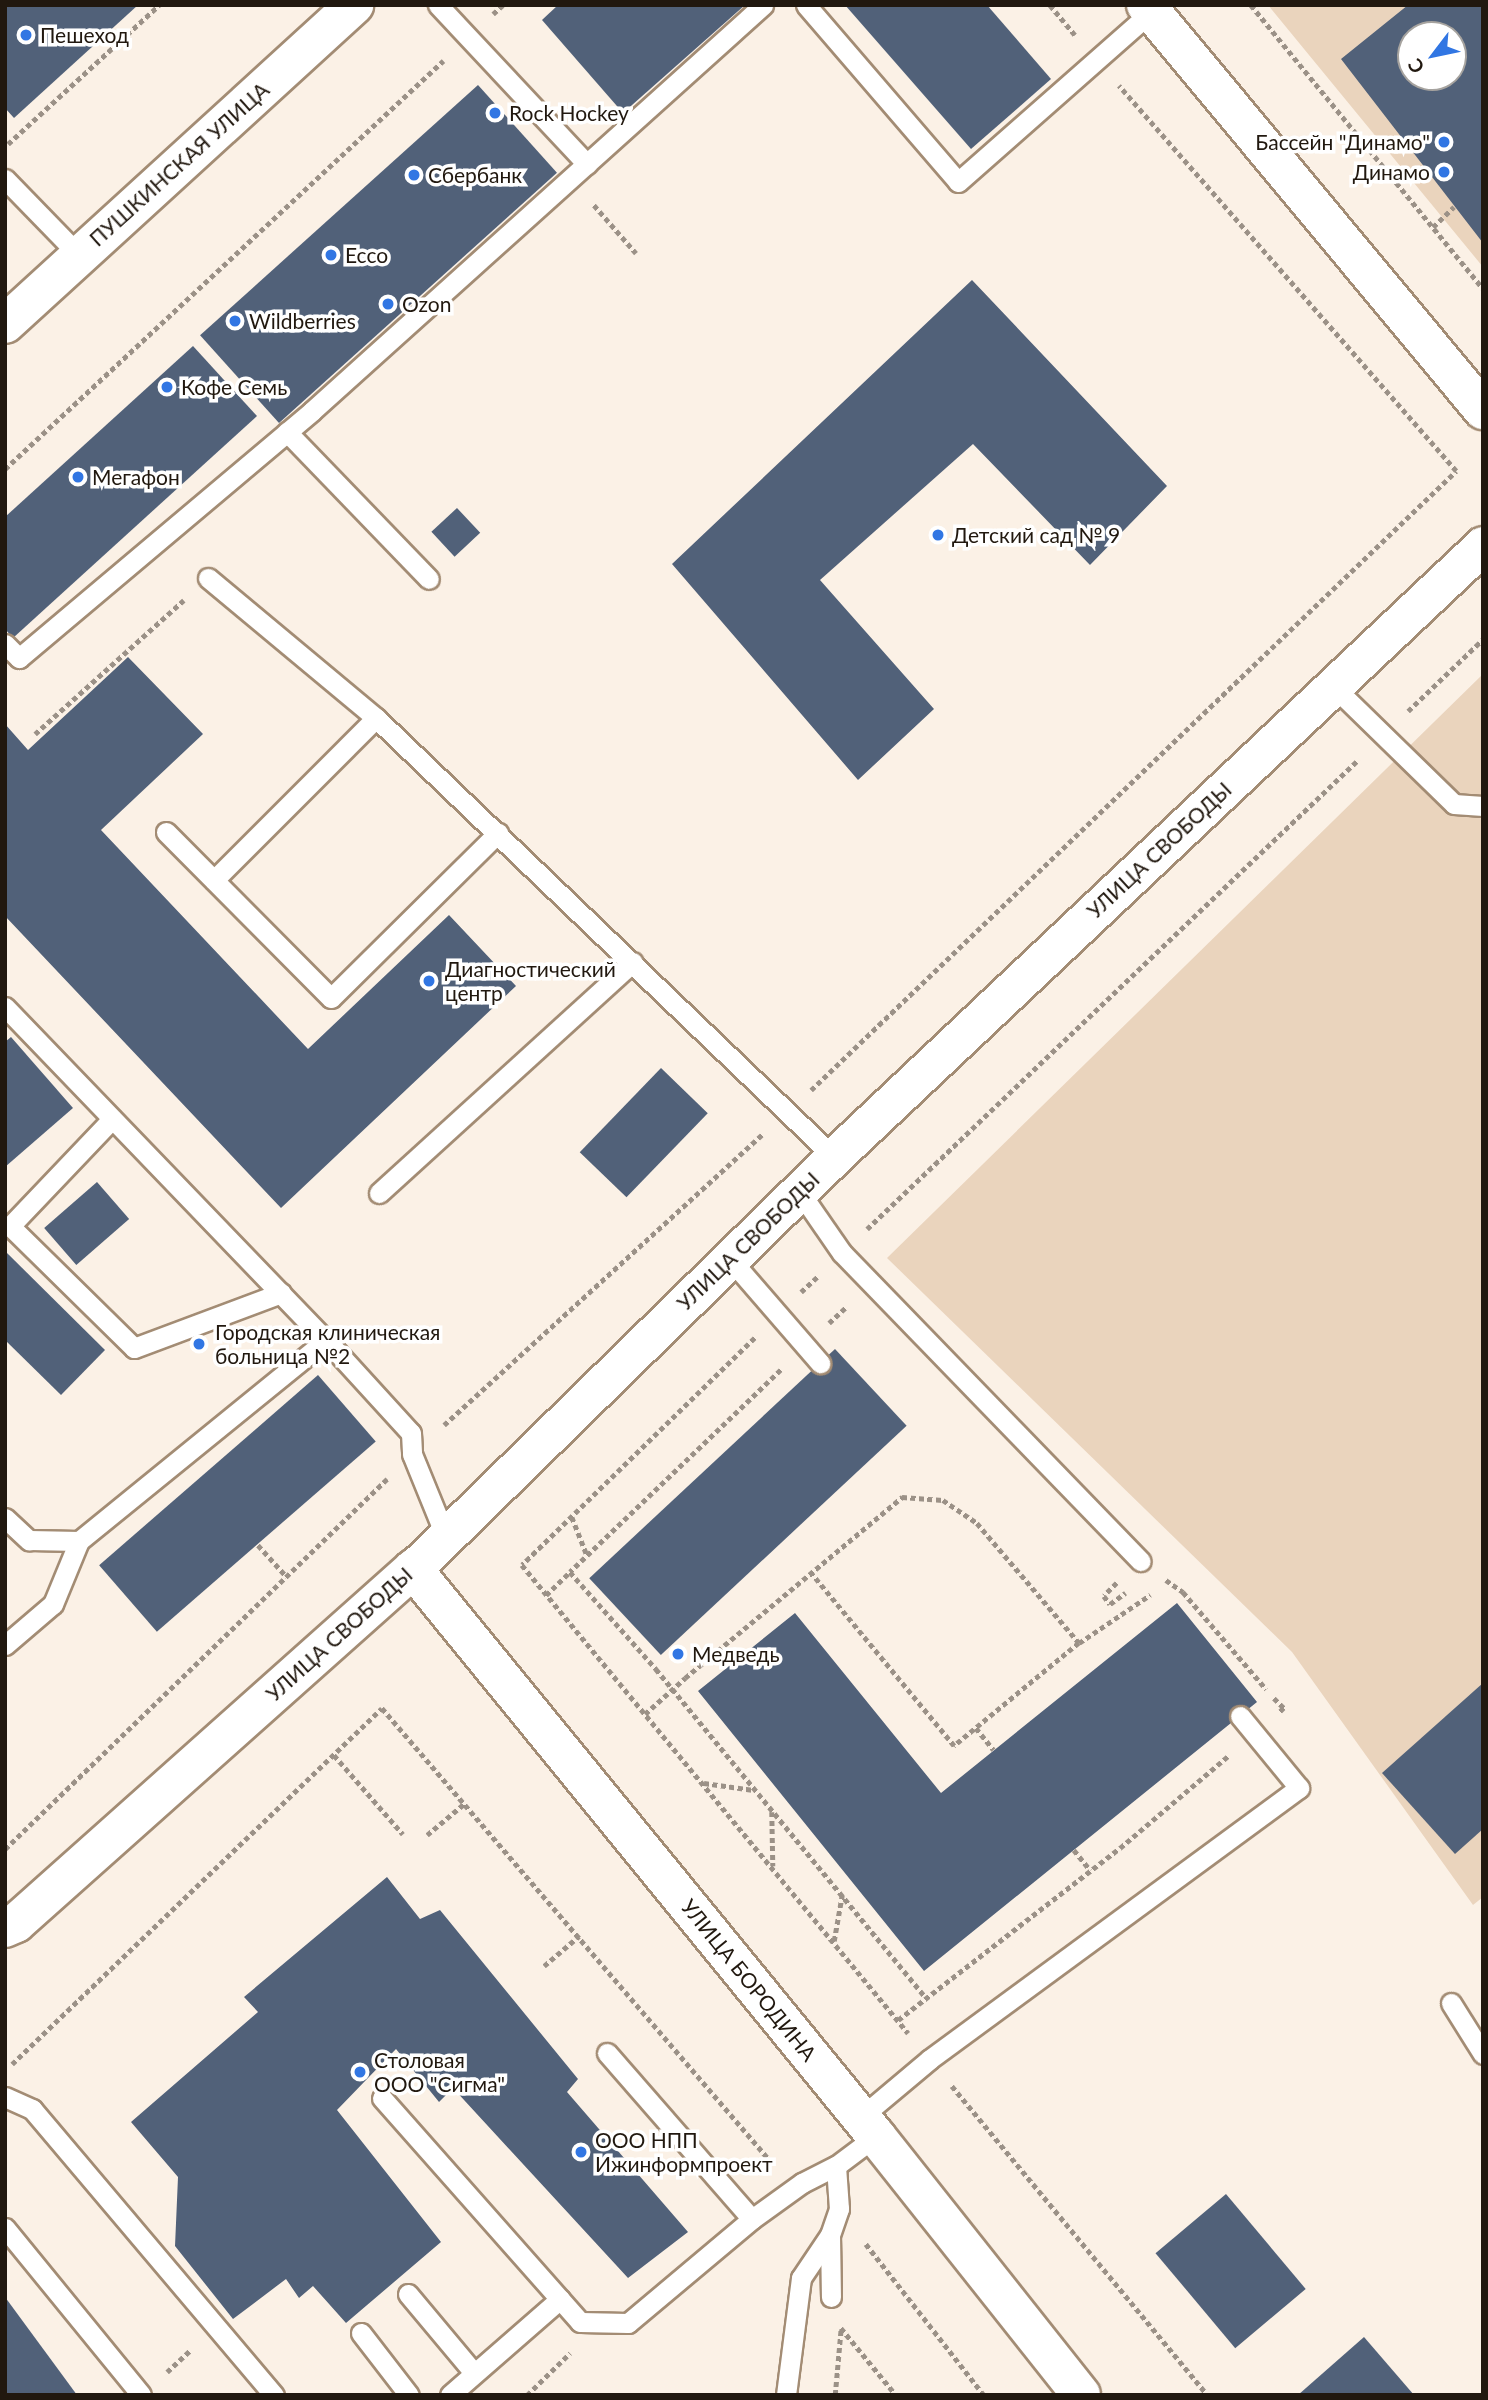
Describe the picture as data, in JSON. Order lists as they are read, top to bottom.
{
  "streets": {
    "street": ["ПУШКИНСКАЯ УЛИЦА", "УЛИЦА СВОБОДЫ", "УЛИЦА БОРОДИНА"]
  },
  "crossings": [
    ["УЛИЦА СВОБОДЫ", "УЛИЦА БОРОДИНА"]
  ],
  "places": [
    "Пешеход",
    "Rock Hockey",
    "Бассейн \"Динамо\"",
    "Динамо",
    "Сбербанк",
    "Ecco",
    "Ozon",
    "Wildberries",
    "Кофе Семь",
    "Мегафон",
    "Детский сад № 9",
    "Диагностический центр",
    "Городская клиническая больница №2",
    "Медведь",
    "Столовая ООО \"Сигма\"",
    "ООО НПП Ижинформпроект"
  ],
  "north": "bottom left"
}
